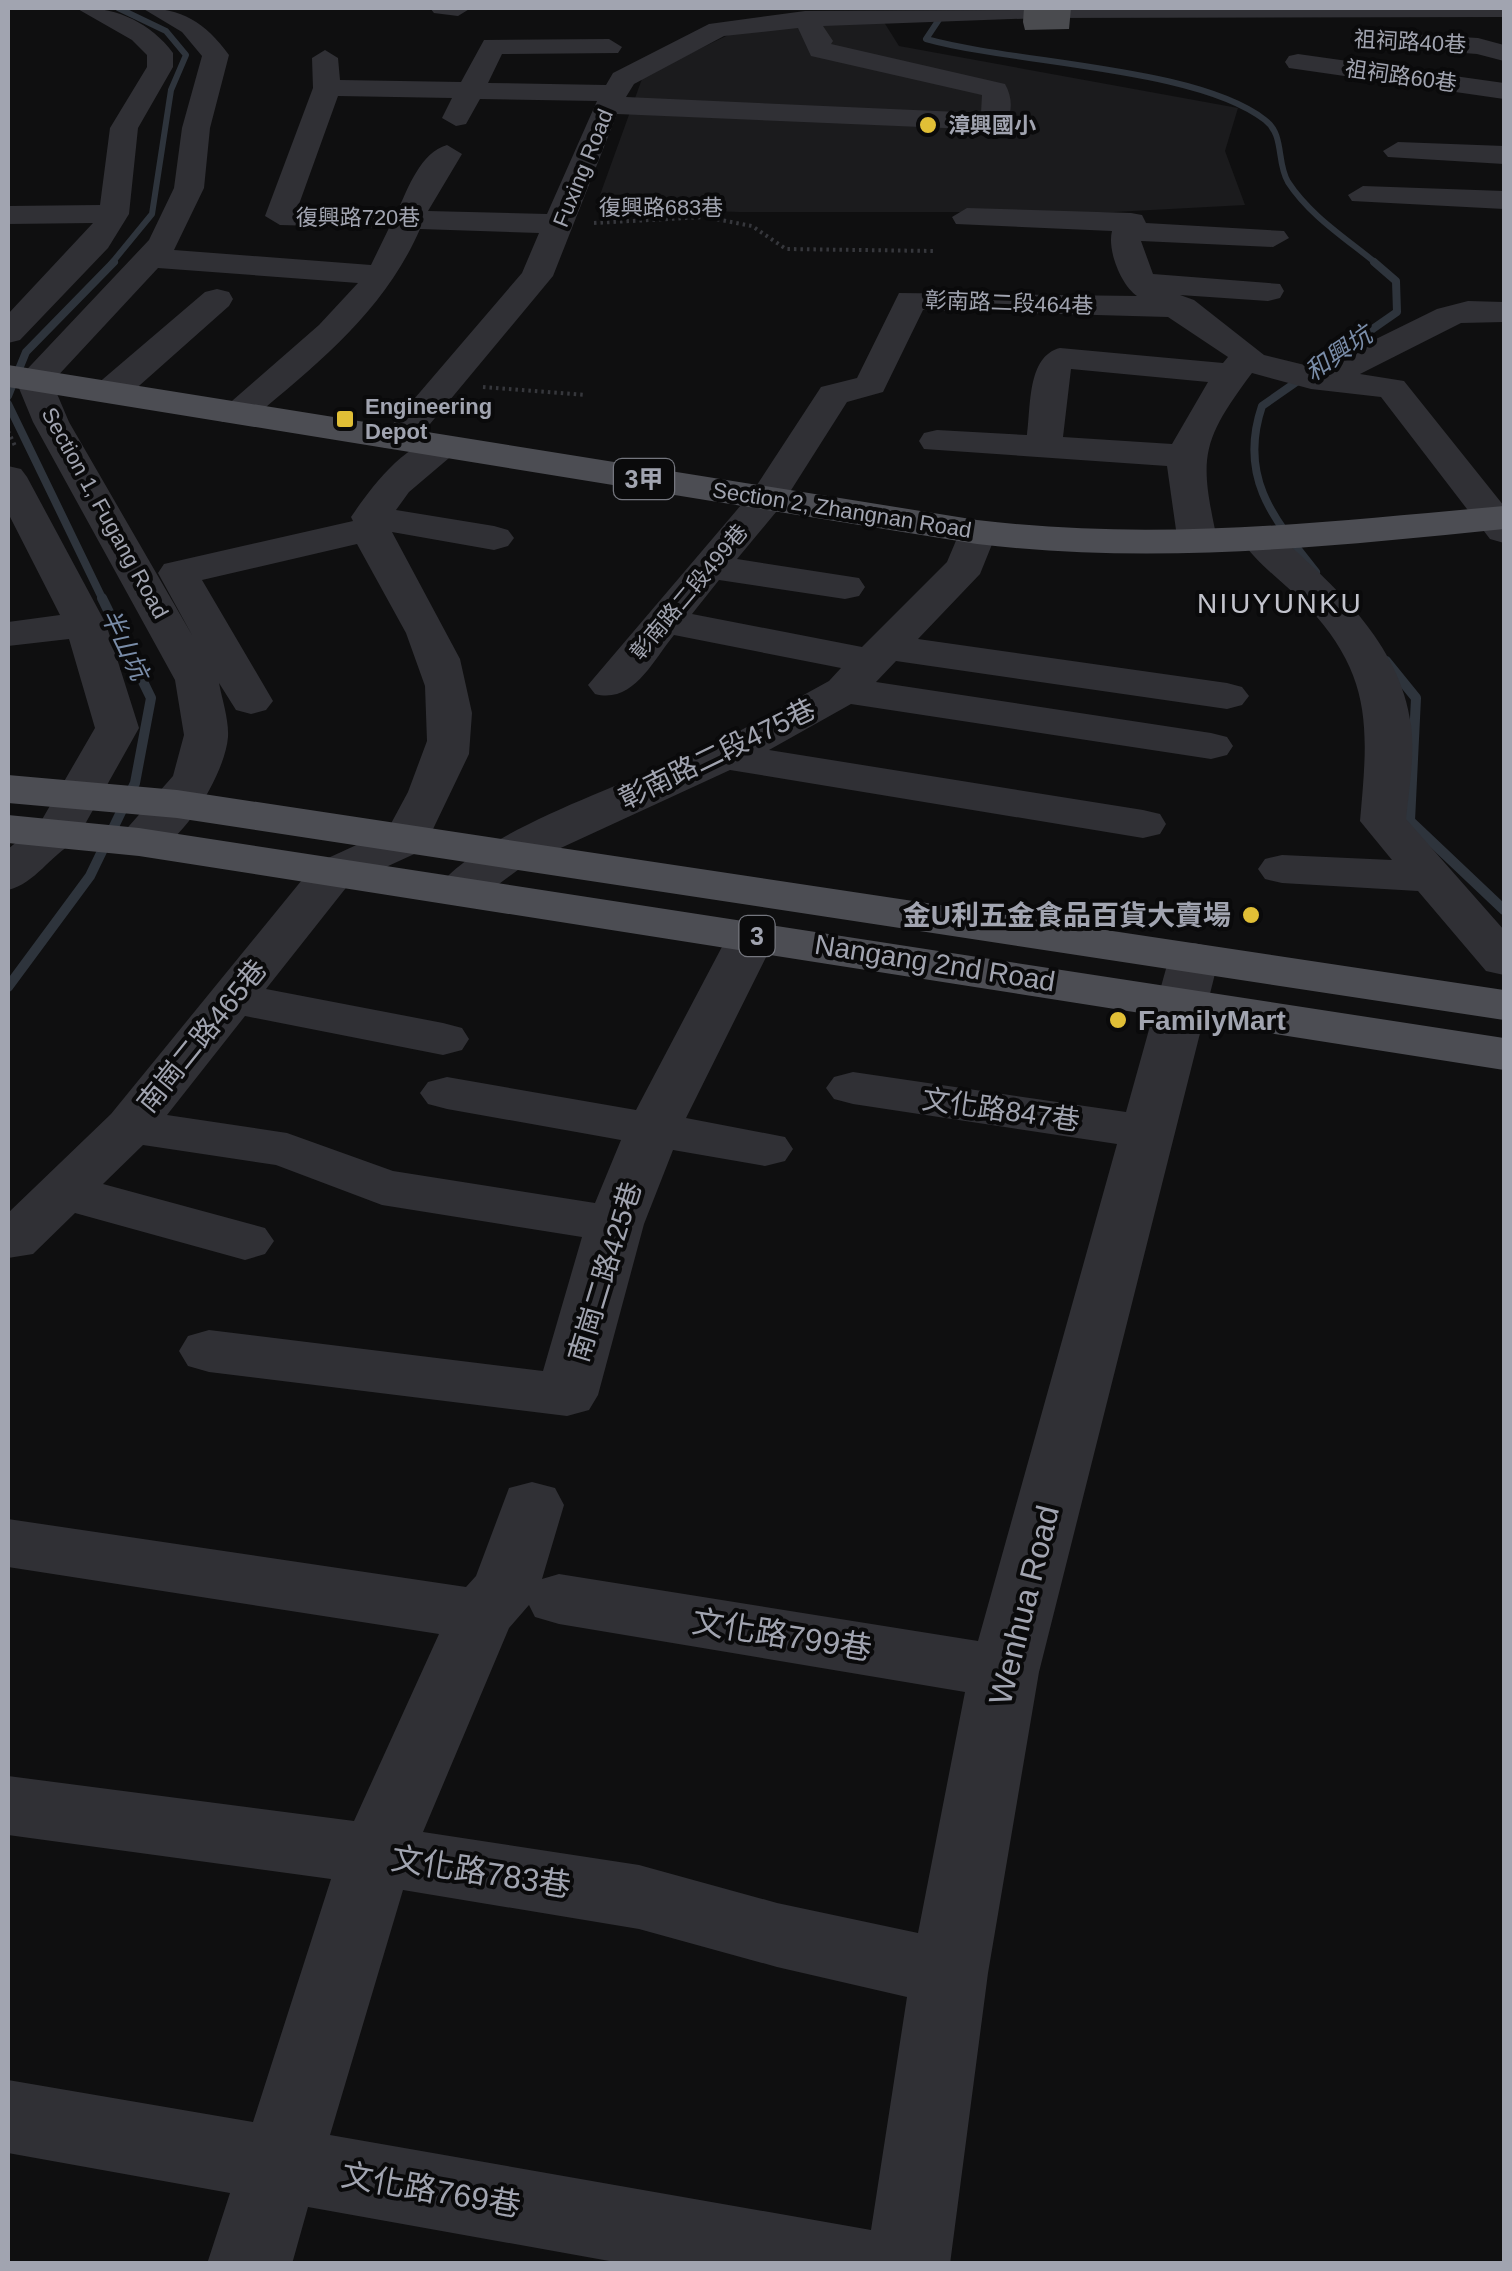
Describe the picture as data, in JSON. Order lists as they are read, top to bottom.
{
  "streets": {
    "main road": [
      "3甲",
      "Section 2, Zhangnan Road",
      "3",
      "Nangang 2nd Road"
    ],
    "street": [
      "祖祠路40巷",
      "祖祠路60巷",
      "Fuxing Road",
      "復興路720巷",
      "彰南路二段464巷",
      "Section 1, Fugang Road",
      "彰南路二段499巷",
      "彰南路二段475巷",
      "南崗二路465巷",
      "文化路847巷",
      "南崗二路425巷",
      "Wenhua Road",
      "文化路799巷",
      "文化路783巷",
      "文化路769巷"
    ],
    "path": ["復興路683巷"]
  },
  "crossings": [
    ["Fuxing Road", "復興路683巷"],
    ["Fuxing Road", "復興路720巷"],
    ["Fuxing Road", "Section 2, Zhangnan Road"],
    ["復興路683巷", "復興路720巷"],
    ["彰南路二段464巷", "Section 2, Zhangnan Road"],
    ["彰南路二段464巷", "彰南路二段499巷"],
    ["Section 2, Zhangnan Road", "Section 1, Fugang Road"],
    ["Section 2, Zhangnan Road", "彰南路二段499巷"],
    ["Section 2, Zhangnan Road", "彰南路二段475巷"],
    ["Section 1, Fugang Road", "Nangang 2nd Road"],
    ["彰南路二段475巷", "Nangang 2nd Road"],
    ["Nangang 2nd Road", "南崗二路465巷"],
    ["Nangang 2nd Road", "南崗二路425巷"],
    ["Nangang 2nd Road", "Wenhua Road"],
    ["文化路847巷", "Wenhua Road"],
    ["Wenhua Road", "文化路799巷"],
    ["Wenhua Road", "文化路783巷"]
  ],
  "districts": ["NIUYUNKU"],
  "water": ["和興坑", "半山坑"],
  "places": {
    "other": ["漳興國小", "金U利五金食品百貨大賣場", "FamilyMart"],
    "transit": ["Engineering Depot"]
  }
}
